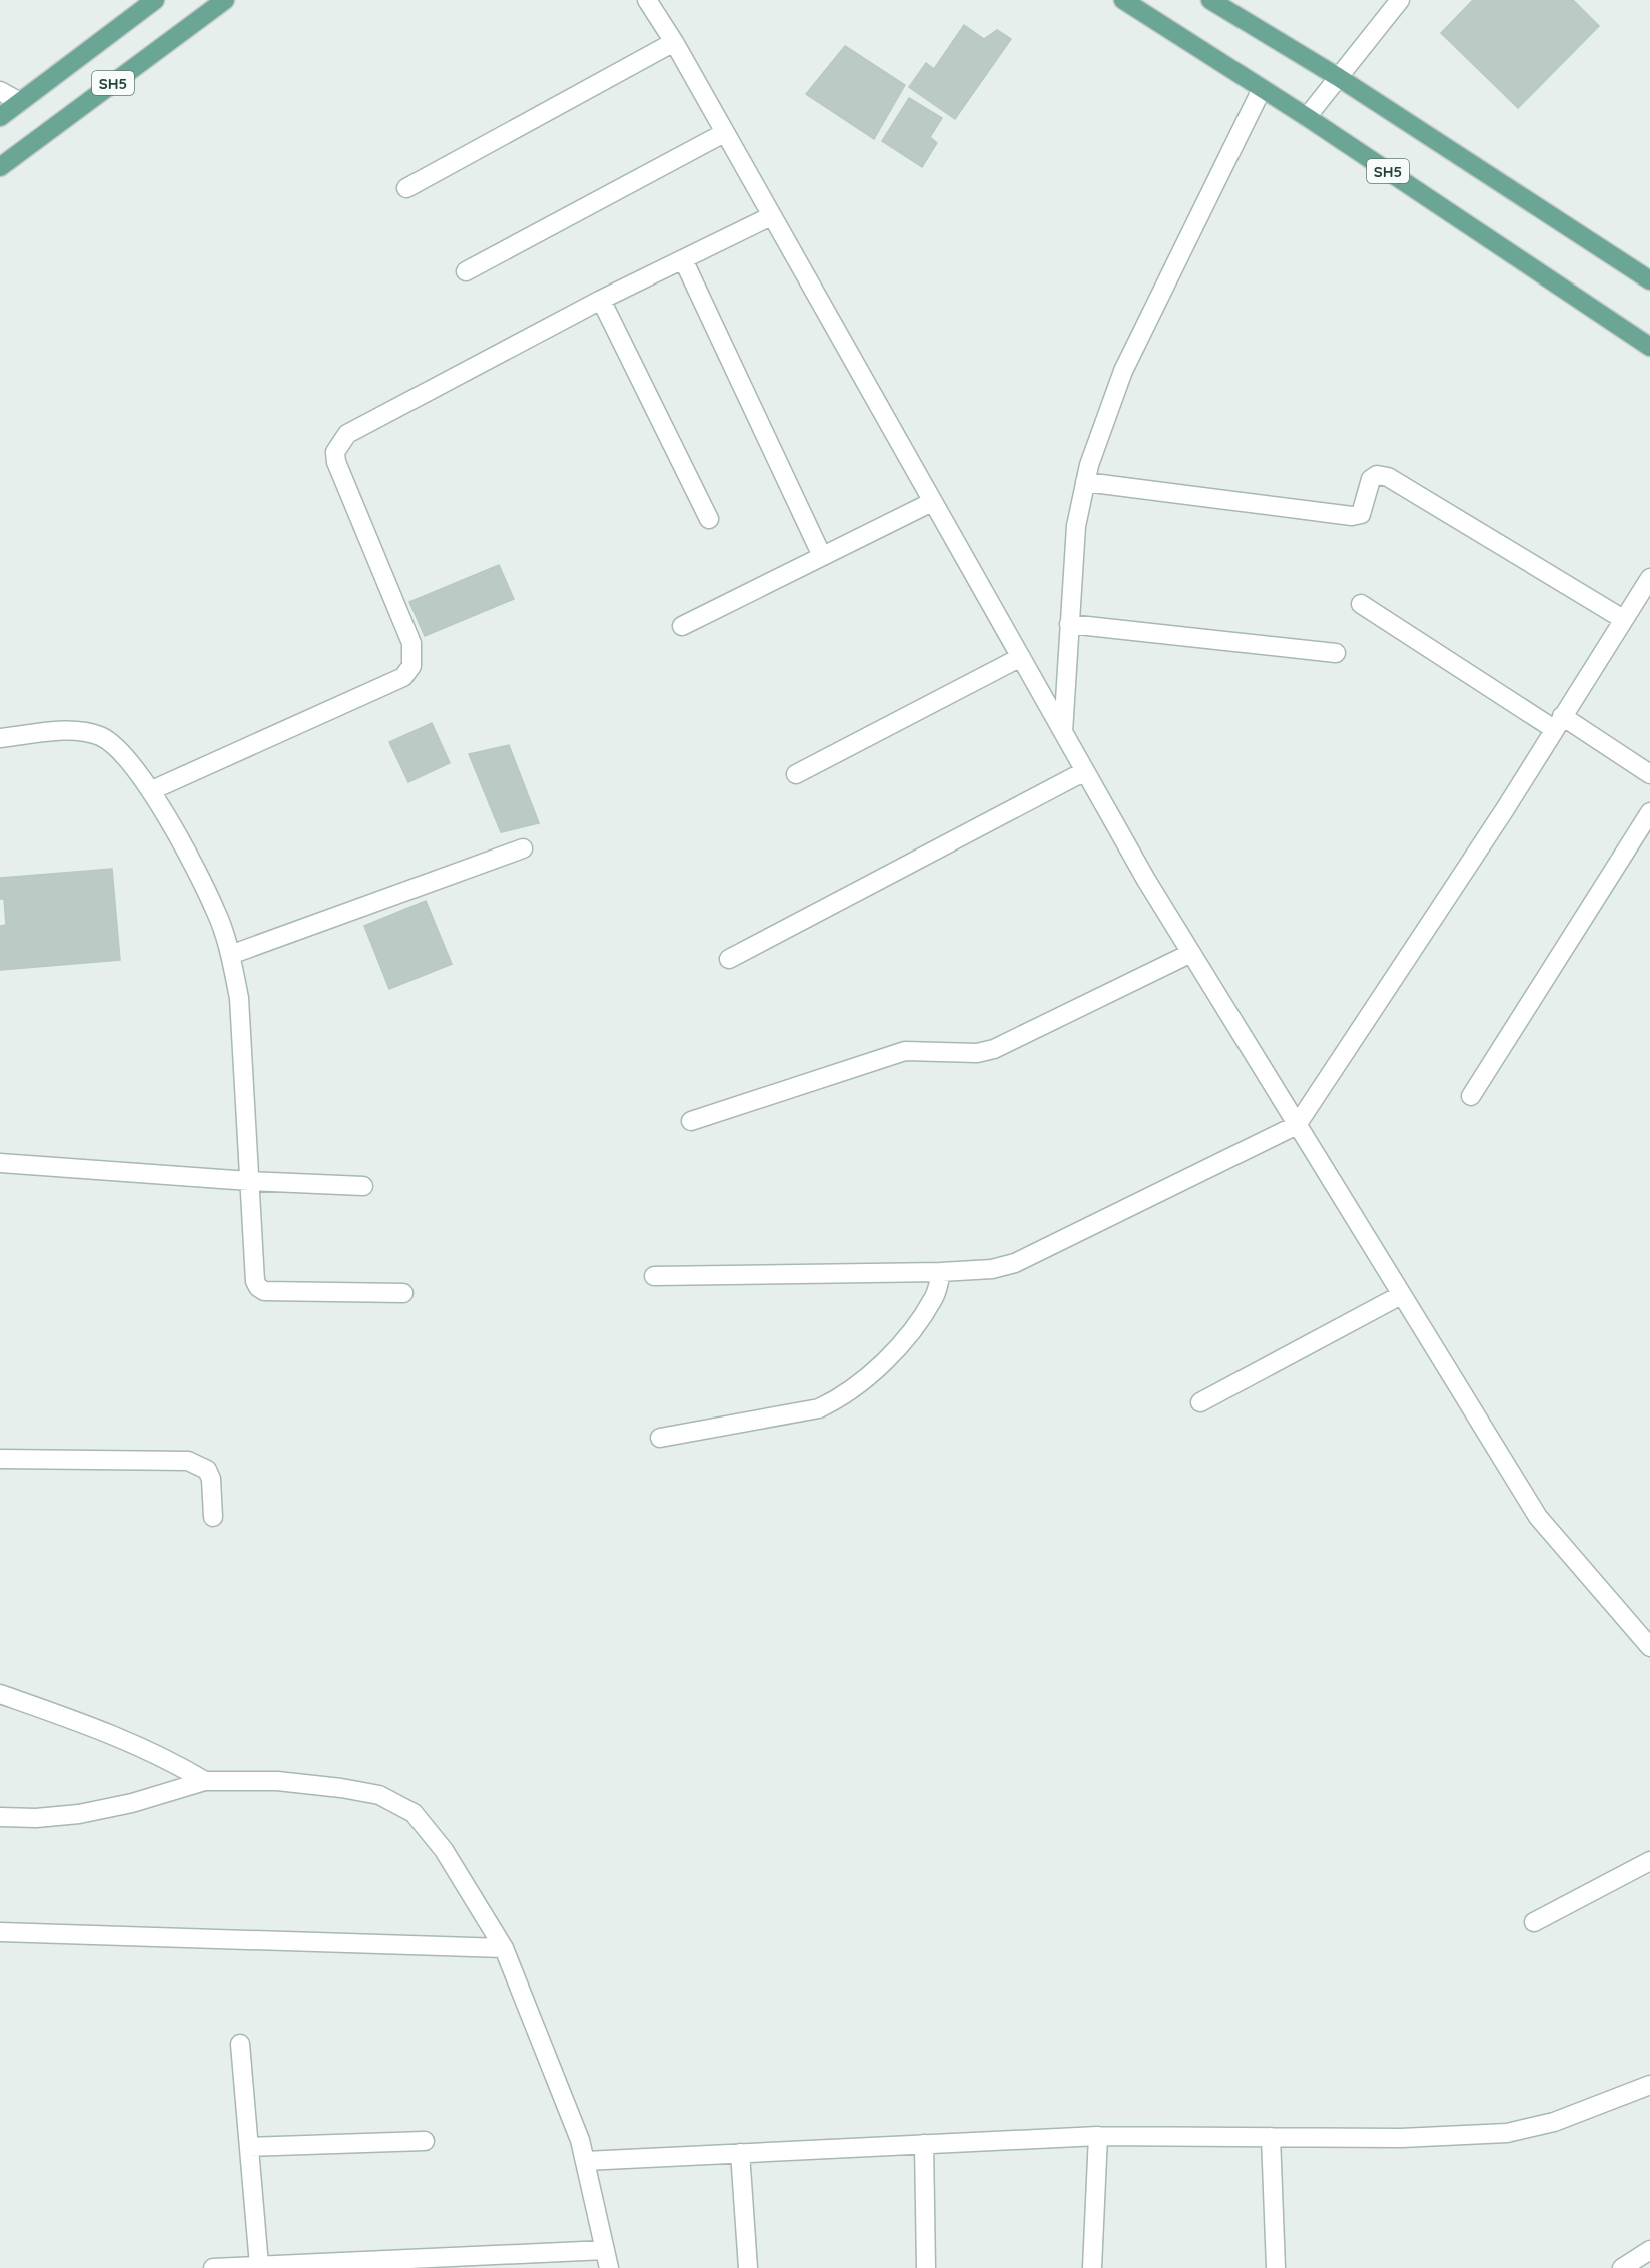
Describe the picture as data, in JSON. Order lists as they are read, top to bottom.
{
  "streets": {
    "main road": ["SH5"]
  }
}
